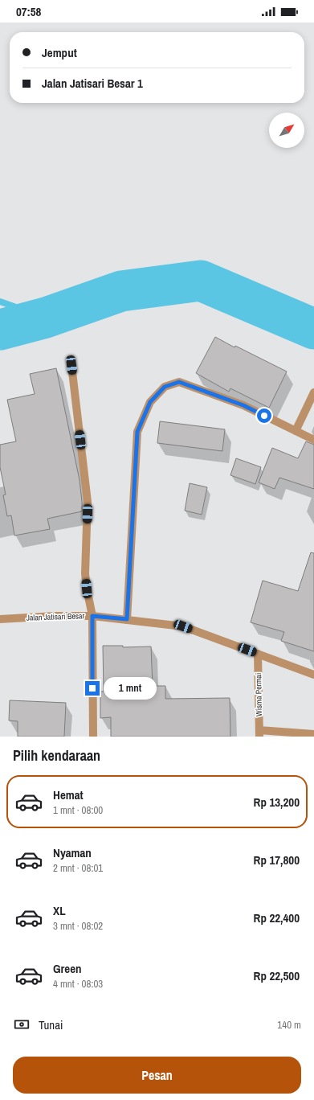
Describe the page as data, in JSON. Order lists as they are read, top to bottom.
{
  "streets": {
    "street": ["Jalan Jatisari Besar", "Wisma Permai"]
  },
  "crossings": [
    ["Jalan Jatisari Besar", "Wisma Permai"]
  ],
  "north": "top right",
  "page": {
    "status": "07:58",
    "banner": ["Jemput", "Jalan Jatisari Besar 1"],
    "bubble": "1 mnt",
    "heading": "Pilih kendaraan",
    "list": [
      {
        "name": "Hemat",
        "note": "1 mnt · 08:00",
        "value": "Rp 13,200"
      },
      {
        "name": "Nyaman",
        "note": "2 mnt · 08:01",
        "value": "Rp 17,800"
      },
      {
        "name": "XL",
        "note": "3 mnt · 08:02",
        "value": "Rp 22,400"
      },
      {
        "name": "Green",
        "note": "4 mnt · 08:03",
        "value": "Rp 22,500"
      }
    ],
    "pay": ["Tunai", "140 m"],
    "buttons": "Pesan"
  }
}
